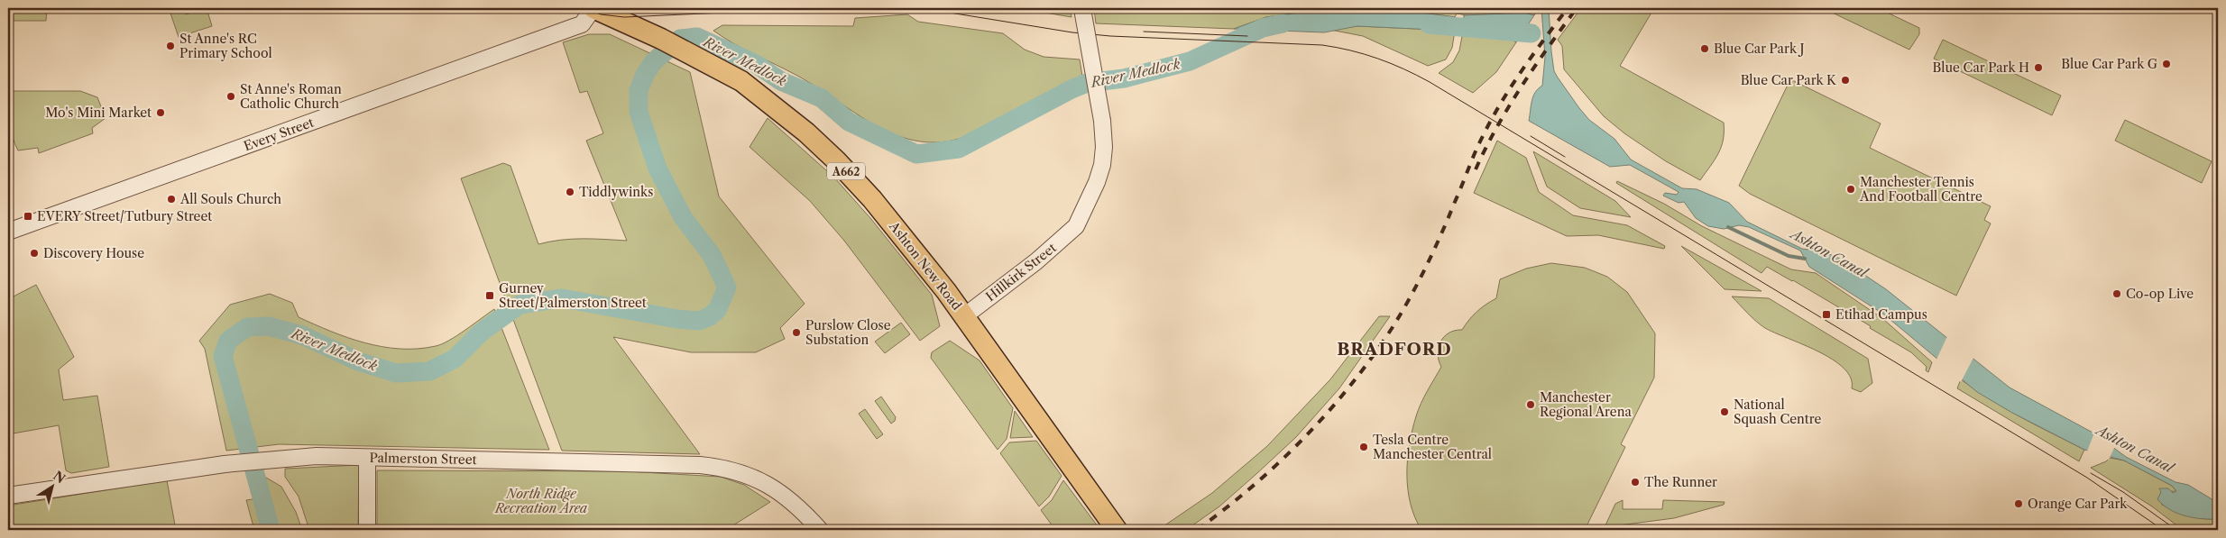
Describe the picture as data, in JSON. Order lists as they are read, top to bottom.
{
  "streets": {
    "main road": ["A662", "Ashton New Road"],
    "street": ["Every Street", "Hillkirk Street", "Palmerston Street"]
  },
  "crossings": [
    ["Every Street", "Ashton New Road"],
    ["Ashton New Road", "Hillkirk Street"]
  ],
  "districts": ["BRADFORD"],
  "water": ["River Medlock", "Ashton Canal"],
  "parks": ["North Ridge Recreation Area"],
  "places": {
    "other": [
      "St Anne's RC Primary School",
      "Blue Car Park J",
      "Blue Car Park G",
      "Blue Car Park H",
      "Blue Car Park K",
      "St Anne's Roman Catholic Church",
      "Mo's Mini Market",
      "Manchester Tennis And Football Centre",
      "Tiddlywinks",
      "All Souls Church",
      "Discovery House",
      "Co-op Live",
      "Purslow Close Substation",
      "Manchester Regional Arena",
      "National Squash Centre",
      "Tesla Centre Manchester Central",
      "The Runner",
      "Orange Car Park"
    ],
    "transit": ["EVERY Street/Tutbury Street", "Gurney Street/Palmerston Street", "Etihad Campus"]
  },
  "north": "top right"
}
